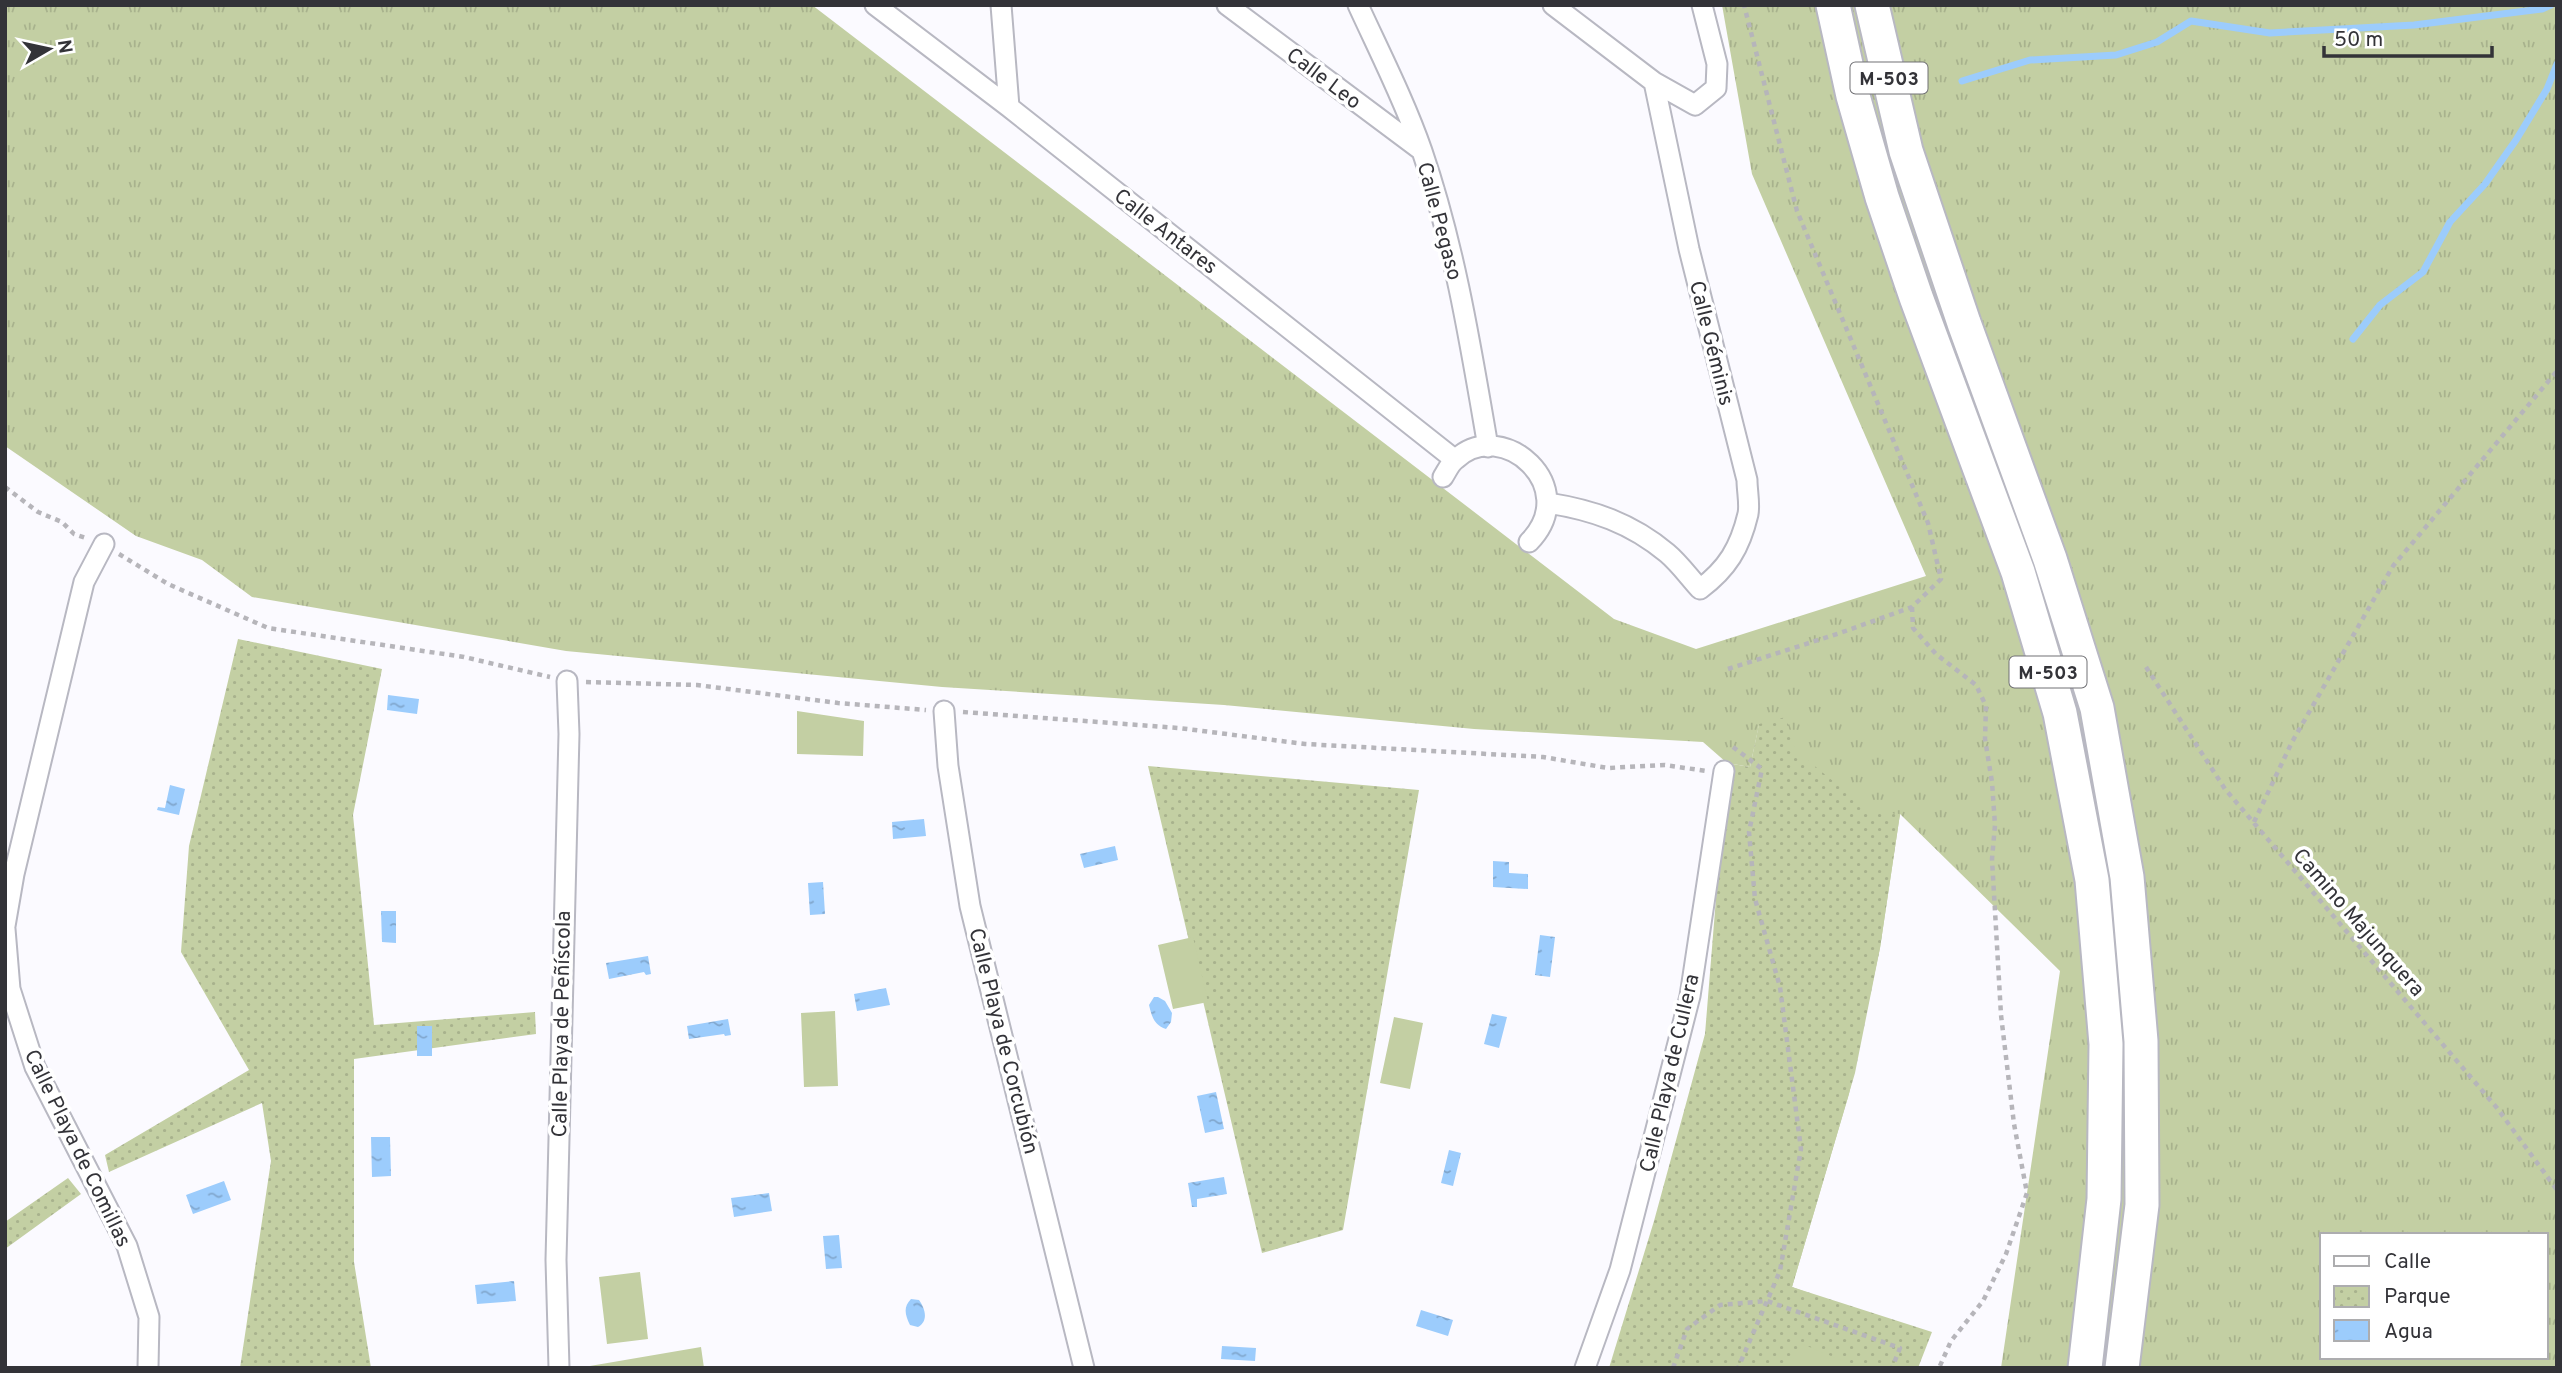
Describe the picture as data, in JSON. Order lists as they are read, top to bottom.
{
  "streets": {
    "highway": ["M-503"],
    "street": [
      "Calle Leo",
      "Calle Pegaso",
      "Calle Antares",
      "Calle Géminis",
      "Calle Playa de Peñíscola",
      "Calle Playa de Corcubión",
      "Calle Playa de Cullera",
      "Calle Playa de Comillas"
    ],
    "path": ["Camino Majunquera"]
  },
  "crossings": [
    ["Calle Leo", "Calle Pegaso"]
  ],
  "legend": ["Calle", "Parque", "Agua"],
  "scale_bar": "50 m",
  "north": "right"
}
